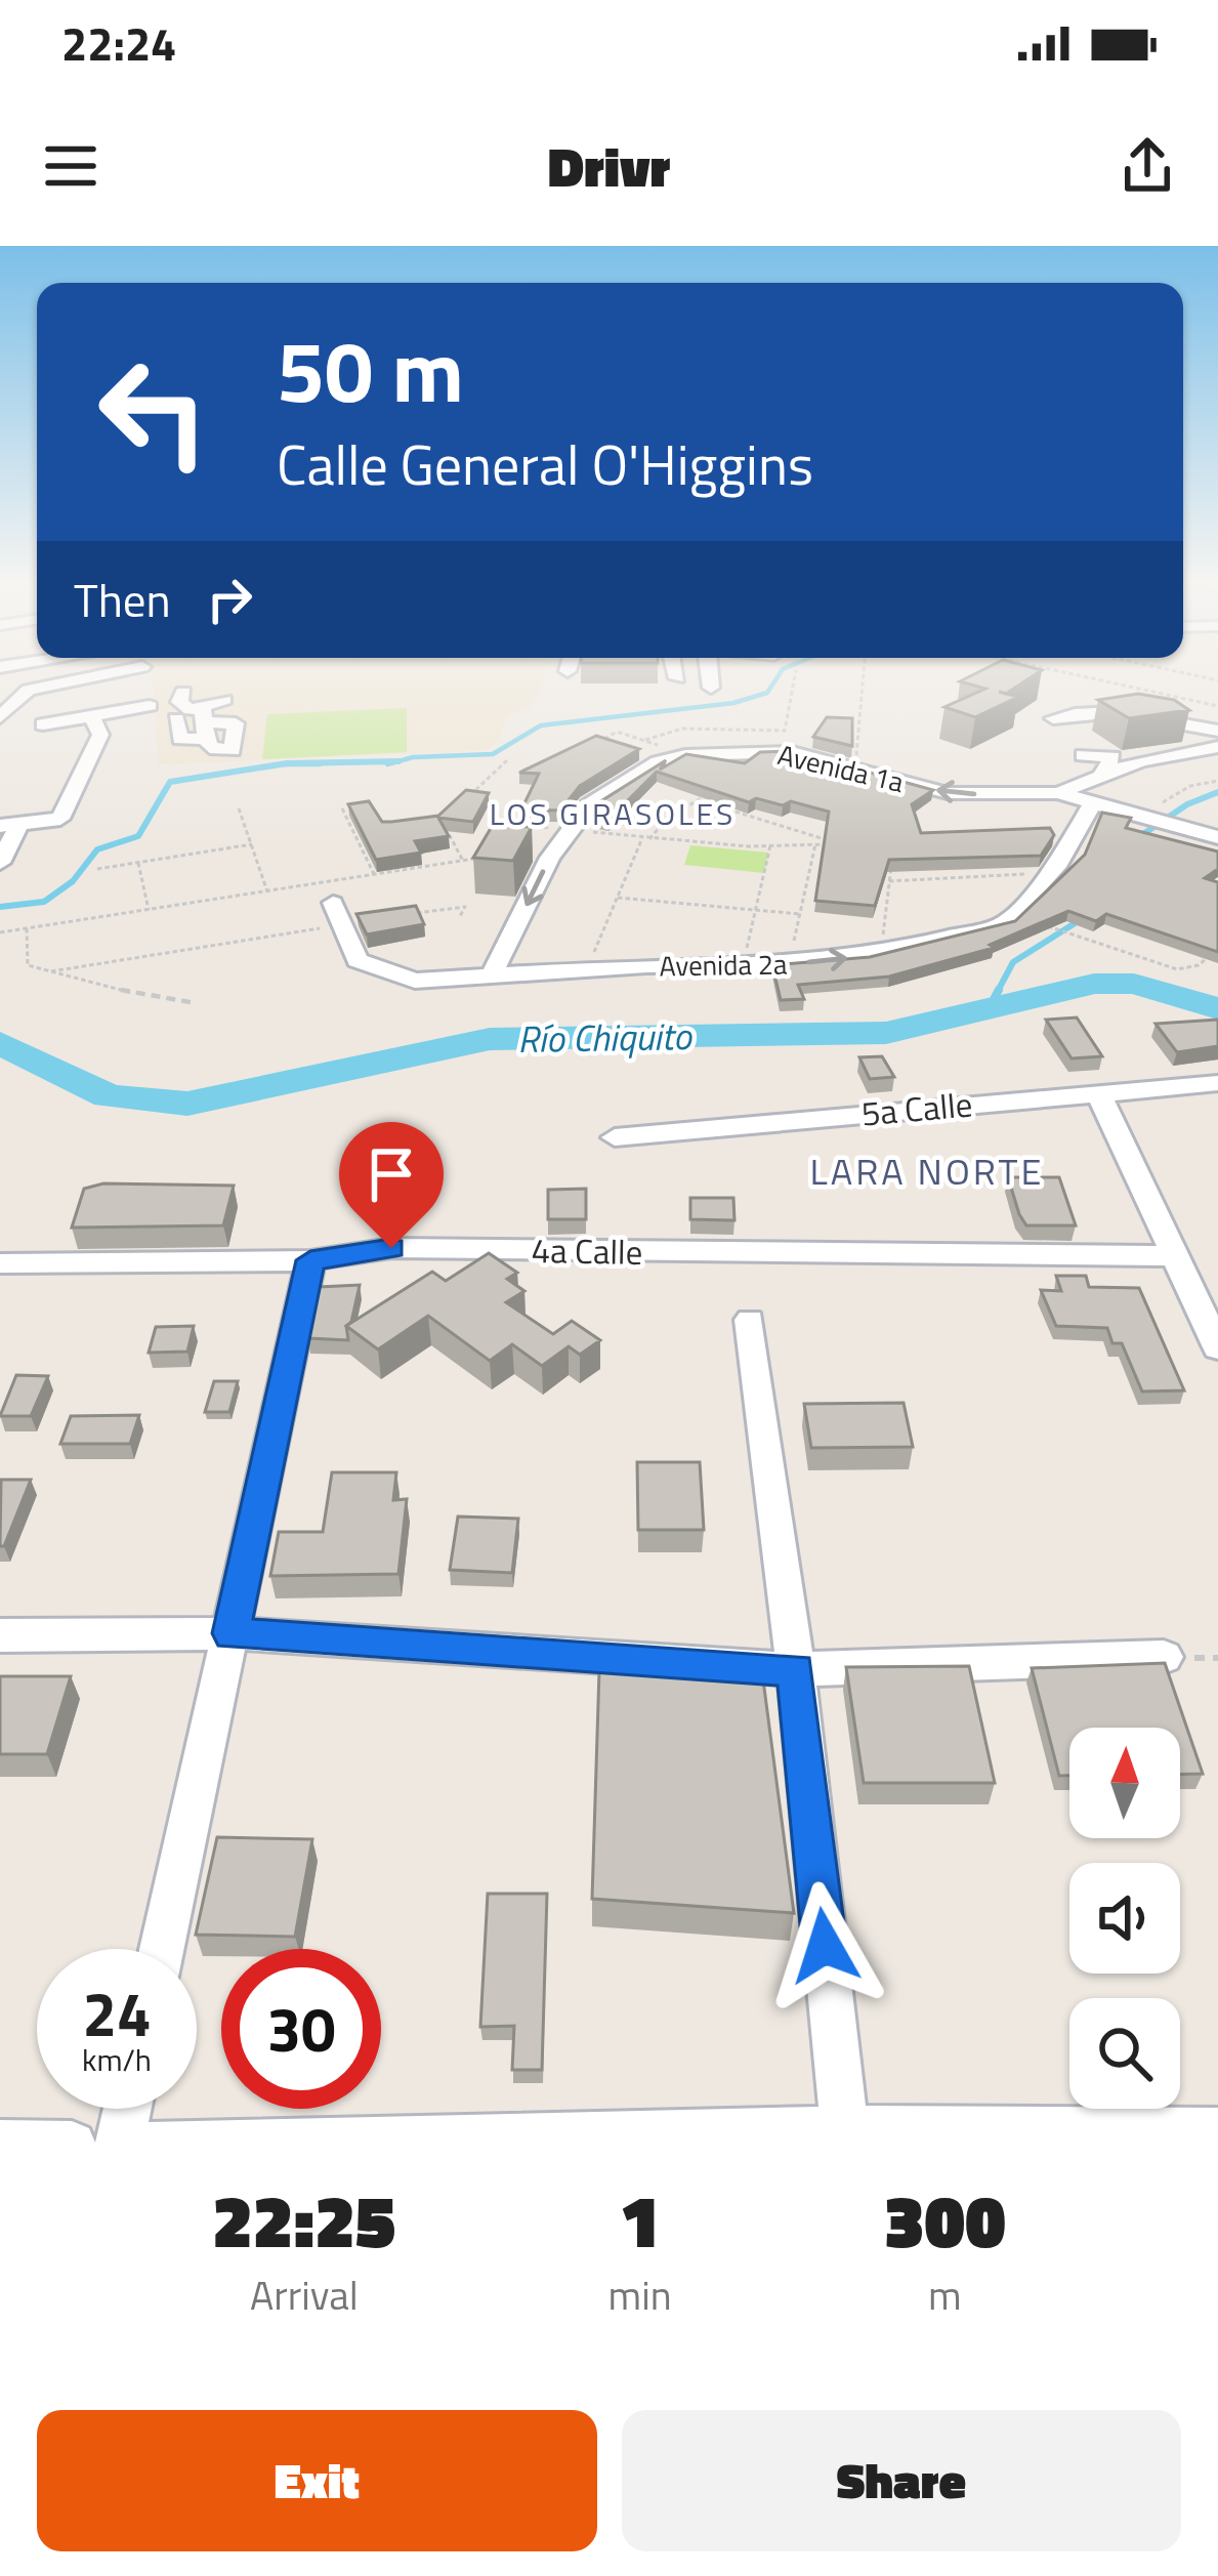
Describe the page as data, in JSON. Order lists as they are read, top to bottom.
{
  "streets": {
    "street": [
      "Avenida 1a",
      "Avenida 2a",
      "5a Calle",
      "4a Calle"
    ]
  },
  "crossings": [
    ["Avenida 1a", "Avenida 2a"]
  ],
  "one_way": ["Avenida 1a"],
  "districts": ["LOS GIRASOLES", "LARA NORTE"],
  "water": ["Río Chiquito"],
  "north": "top",
  "page": {
    "status": "22:24",
    "header": "Drivr",
    "turn": ["50 m", "Calle General O'Higgins"],
    "then": "Then",
    "speed": "24 km/h",
    "limit": "30",
    "eta": [
      "22:25",
      "Arrival",
      "1",
      "min",
      "300",
      "m"
    ],
    "buttons": ["Exit", "Share"]
  }
}
